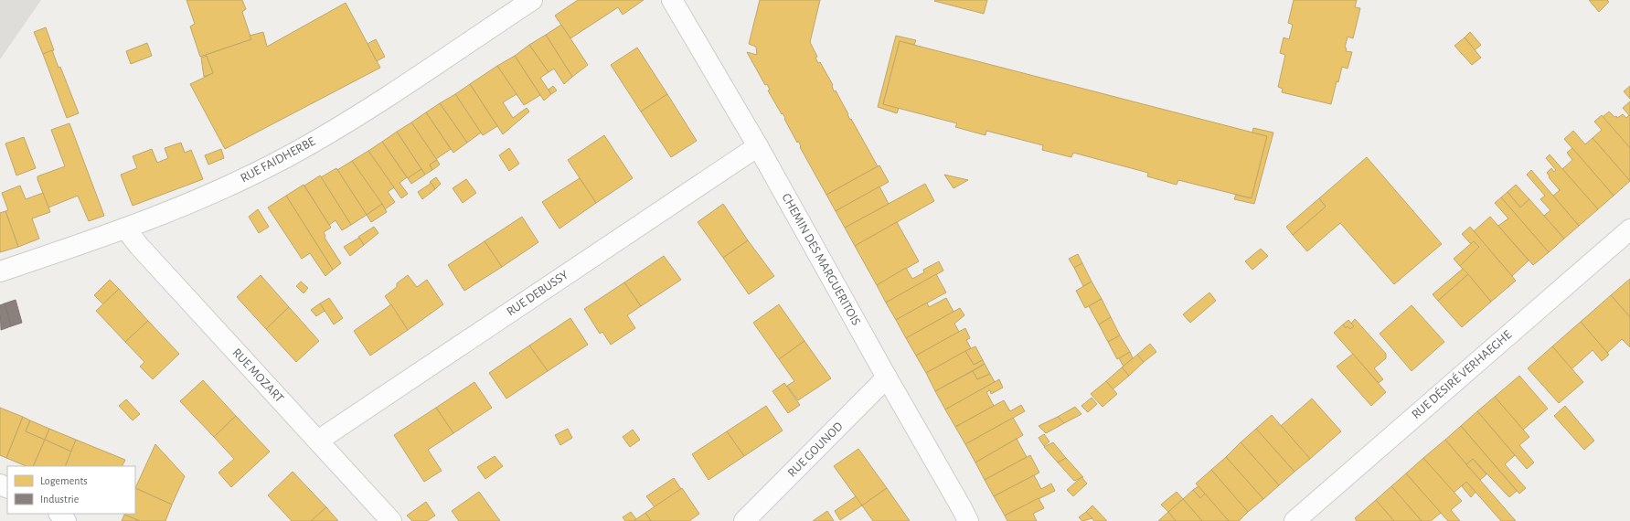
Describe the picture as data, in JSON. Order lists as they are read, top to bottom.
{
  "streets": {
    "street": [
      "RUE FAIDHERBE",
      "CHEMIN DES MARGUERITOIS",
      "RUE DEBUSSY",
      "RUE DÉSIRÉ VERHAEGHE",
      "RUE MOZART",
      "RUE GOUNOD"
    ]
  },
  "crossings": [
    ["RUE FAIDHERBE", "RUE MOZART"],
    ["CHEMIN DES MARGUERITOIS", "RUE DEBUSSY"],
    ["CHEMIN DES MARGUERITOIS", "RUE GOUNOD"],
    ["RUE DEBUSSY", "RUE MOZART"]
  ],
  "legend": ["Logements", "Industrie"]
}
